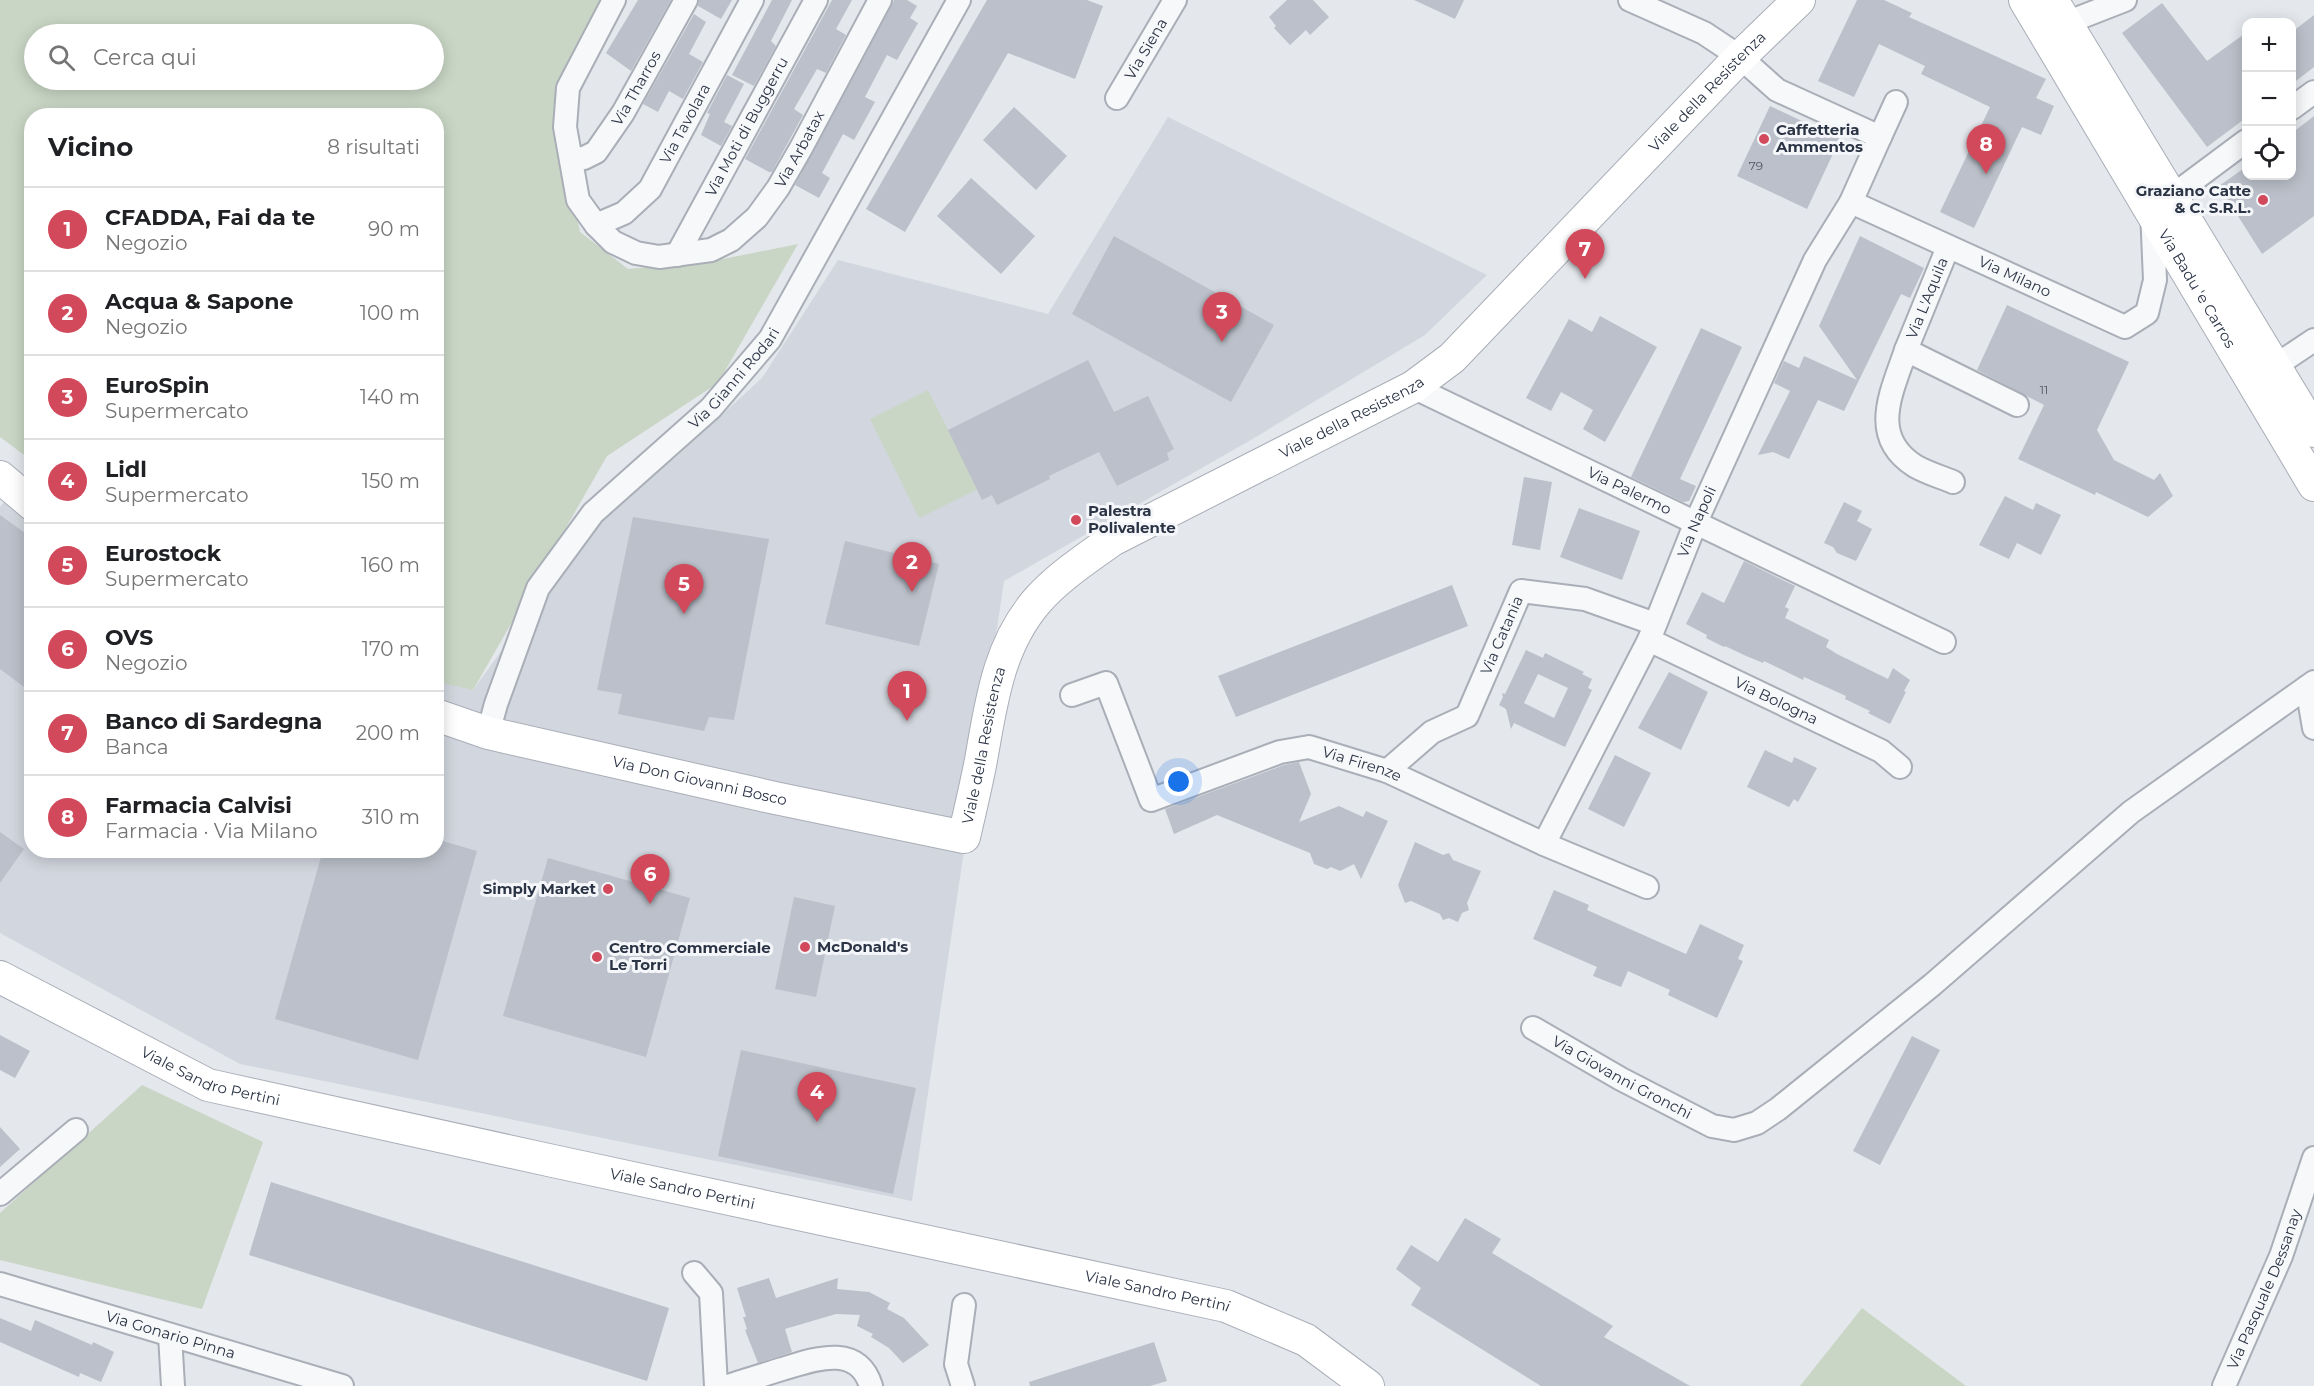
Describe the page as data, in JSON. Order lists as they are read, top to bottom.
{
  "streets": {
    "main road": [
      "Viale della Resistenza",
      "Via Badu 'e Carros",
      "Via Don Giovanni Bosco",
      "Viale Sandro Pertini"
    ],
    "street": [
      "Via Siena",
      "Via Tharros",
      "Via Tavolara",
      "Via Moti di Buggerru",
      "Via Arbatax",
      "Via Milano",
      "Via L'Aquila",
      "Via Gianni Rodari",
      "Via Palermo",
      "Via Napoli",
      "Via Catania",
      "Via Bologna",
      "Via Firenze",
      "Via Giovanni Gronchi",
      "Via Pasquale Dessanay",
      "Via Gonario Pinna"
    ]
  },
  "crossings": [
    ["Via Tharros", "Via Arbatax"],
    ["Viale della Resistenza", "Via Palermo"],
    ["Viale della Resistenza", "Via Don Giovanni Bosco"],
    ["Via Tavolara", "Via Arbatax"],
    ["Via Moti di Buggerru", "Via Arbatax"],
    ["Via Milano", "Via Badu 'e Carros"],
    ["Via Milano", "Via L'Aquila"],
    ["Via Milano", "Via Napoli"],
    ["Via Gianni Rodari", "Via Don Giovanni Bosco"],
    ["Via Palermo", "Via Napoli"],
    ["Via Napoli", "Via Catania"],
    ["Via Napoli", "Via Bologna"],
    ["Via Napoli", "Via Firenze"],
    ["Via Catania", "Via Bologna"],
    ["Via Catania", "Via Firenze"]
  ],
  "places": [
    "Caffetteria Ammentos",
    "Graziano Catte & C. S.R.L.",
    "Palestra Polivalente",
    "Simply Market",
    "McDonald's",
    "Centro Commerciale Le Torri"
  ],
  "house_numbers": ["79", "11"],
  "page": {
    "map_buttons": ["+", "−"],
    "search": "Cerca qui",
    "heading": ["Vicino", "8 risultati"],
    "pins": [
      "8",
      "7",
      "3",
      "2",
      "5",
      "1",
      "6",
      "4"
    ],
    "list": [
      {
        "mark": "1",
        "name": "CFADDA, Fai da te",
        "note": "Negozio",
        "value": "90 m"
      },
      {
        "mark": "2",
        "name": "Acqua & Sapone",
        "note": "Negozio",
        "value": "100 m"
      },
      {
        "mark": "3",
        "name": "EuroSpin",
        "note": "Supermercato",
        "value": "140 m"
      },
      {
        "mark": "4",
        "name": "Lidl",
        "note": "Supermercato",
        "value": "150 m"
      },
      {
        "mark": "5",
        "name": "Eurostock",
        "note": "Supermercato",
        "value": "160 m"
      },
      {
        "mark": "6",
        "name": "OVS",
        "note": "Negozio",
        "value": "170 m"
      },
      {
        "mark": "7",
        "name": "Banco di Sardegna",
        "note": "Banca",
        "value": "200 m"
      },
      {
        "mark": "8",
        "name": "Farmacia Calvisi",
        "note": "Farmacia · Via Milano",
        "value": "310 m"
      }
    ]
  }
}
